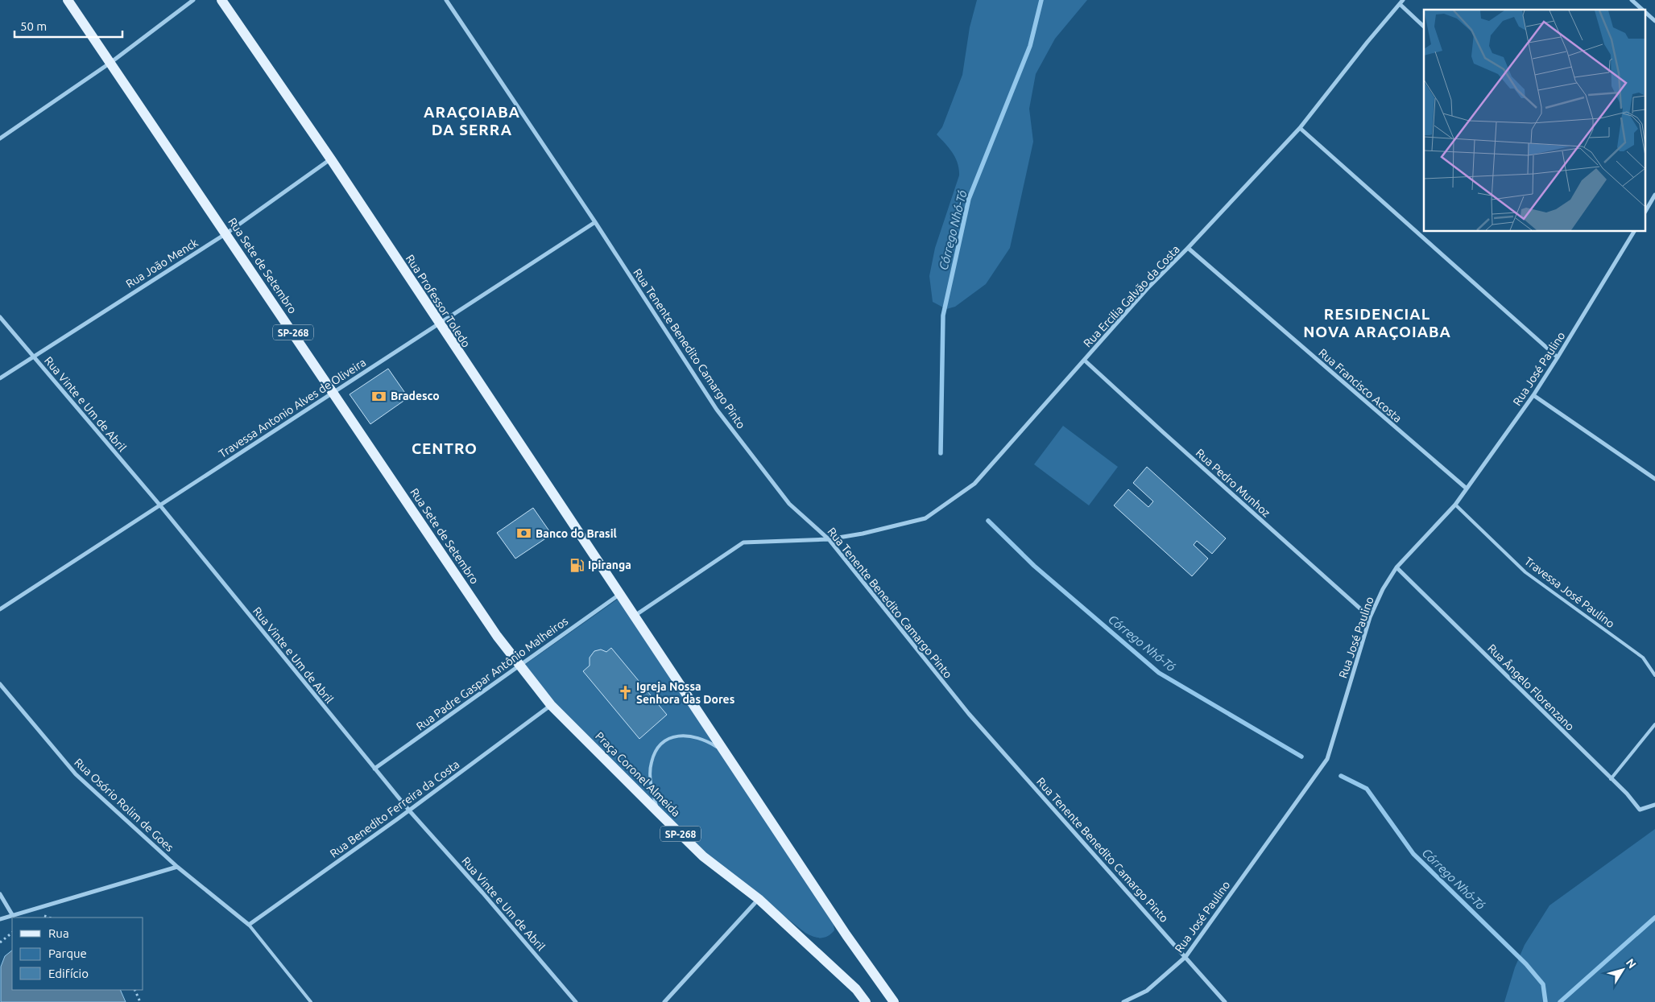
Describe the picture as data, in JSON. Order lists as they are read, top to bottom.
{
  "streets": {
    "main road": [
      "Rua Sete de Setembro",
      "Rua Professor Toledo",
      "SP-268",
      "Praça Coronel Almeida"
    ],
    "street": [
      "Rua João Menck",
      "Rua Ercilia Galvão da Costa",
      "Rua Tenente Benedito Camargo Pinto",
      "Rua José Paulino",
      "Rua Francisco Acosta",
      "Rua Vinte e Um de Abril",
      "Travessa Antonio Alves de Oliveira",
      "Rua Pedro Munhoz",
      "Rua Padre Gaspar Antônio Malheiros",
      "Rua Ângelo Florenzano",
      "Rua Osório Rolim de Goes",
      "Rua Benedito Ferreira da Costa"
    ],
    "lane": ["Travessa José Paulino"]
  },
  "crossings": [
    ["Rua João Menck", "Rua Sete de Setembro"],
    ["Rua João Menck", "Rua Professor Toledo"],
    ["Rua João Menck", "Rua Vinte e Um de Abril"],
    ["Rua Sete de Setembro", "Travessa Antonio Alves de Oliveira"],
    ["Rua Sete de Setembro", "Rua Padre Gaspar Antônio Malheiros"],
    ["Rua Sete de Setembro", "Praça Coronel Almeida"],
    ["Rua Ercilia Galvão da Costa", "Rua Professor Toledo"],
    ["Rua Ercilia Galvão da Costa", "Rua Tenente Benedito Camargo Pinto"],
    ["Rua Ercilia Galvão da Costa", "Rua Francisco Acosta"],
    ["Rua Ercilia Galvão da Costa", "Rua Pedro Munhoz"],
    ["Rua Professor Toledo", "Travessa Antonio Alves de Oliveira"],
    ["Rua Professor Toledo", "Rua Padre Gaspar Antônio Malheiros"],
    ["Rua Tenente Benedito Camargo Pinto", "Rua José Paulino"],
    ["Rua Tenente Benedito Camargo Pinto", "Travessa Antonio Alves de Oliveira"],
    ["Rua José Paulino", "Rua Francisco Acosta"],
    ["Rua José Paulino", "Rua Pedro Munhoz"],
    ["Rua José Paulino", "Travessa José Paulino"],
    ["Rua José Paulino", "Rua Ângelo Florenzano"],
    ["Rua Vinte e Um de Abril", "Travessa Antonio Alves de Oliveira"],
    ["Rua Vinte e Um de Abril", "Rua Padre Gaspar Antônio Malheiros"],
    ["Rua Vinte e Um de Abril", "Rua Benedito Ferreira da Costa"],
    ["Rua Padre Gaspar Antônio Malheiros", "Praça Coronel Almeida"],
    ["Praça Coronel Almeida", "Rua Benedito Ferreira da Costa"],
    ["Rua Osório Rolim de Goes", "Rua Benedito Ferreira da Costa"]
  ],
  "districts": ["ARAÇOIABA DA SERRA", "RESIDENCIAL NOVA ARAÇOIABA", "CENTRO"],
  "water": ["Córrego Nhó-Tó"],
  "places": {
    "bank": ["Bradesco", "Banco do Brasil"],
    "fuel station": ["Ipiranga"],
    "church": ["Igreja Nossa Senhora das Dores"]
  },
  "legend": ["Rua", "Parque", "Edifício"],
  "scale_bar": "50 m",
  "north": "top right"
}
